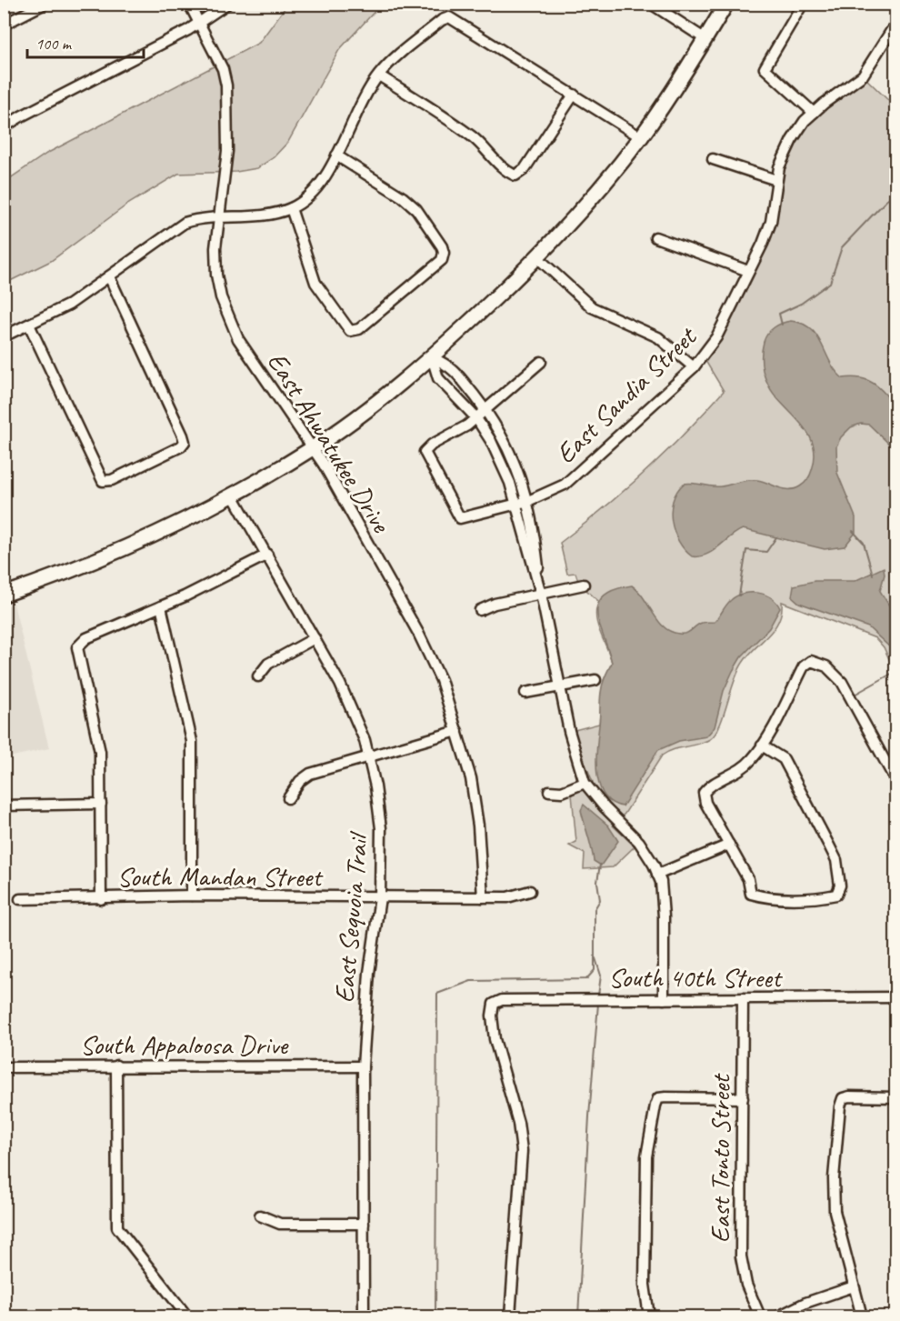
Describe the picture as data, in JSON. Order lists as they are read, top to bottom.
{
  "streets": {
    "street": [
      "East Sandia Street",
      "East Ahwatukee Drive",
      "South Mandan Street",
      "East Sequoia Trail",
      "South 40th Street",
      "South Appaloosa Drive",
      "East Tonto Street"
    ]
  },
  "crossings": [
    ["East Ahwatukee Drive", "South Mandan Street"],
    ["South Mandan Street", "East Sequoia Trail"],
    ["East Sequoia Trail", "South Appaloosa Drive"],
    ["South 40th Street", "East Tonto Street"]
  ],
  "scale_bar": "100 m"
}
